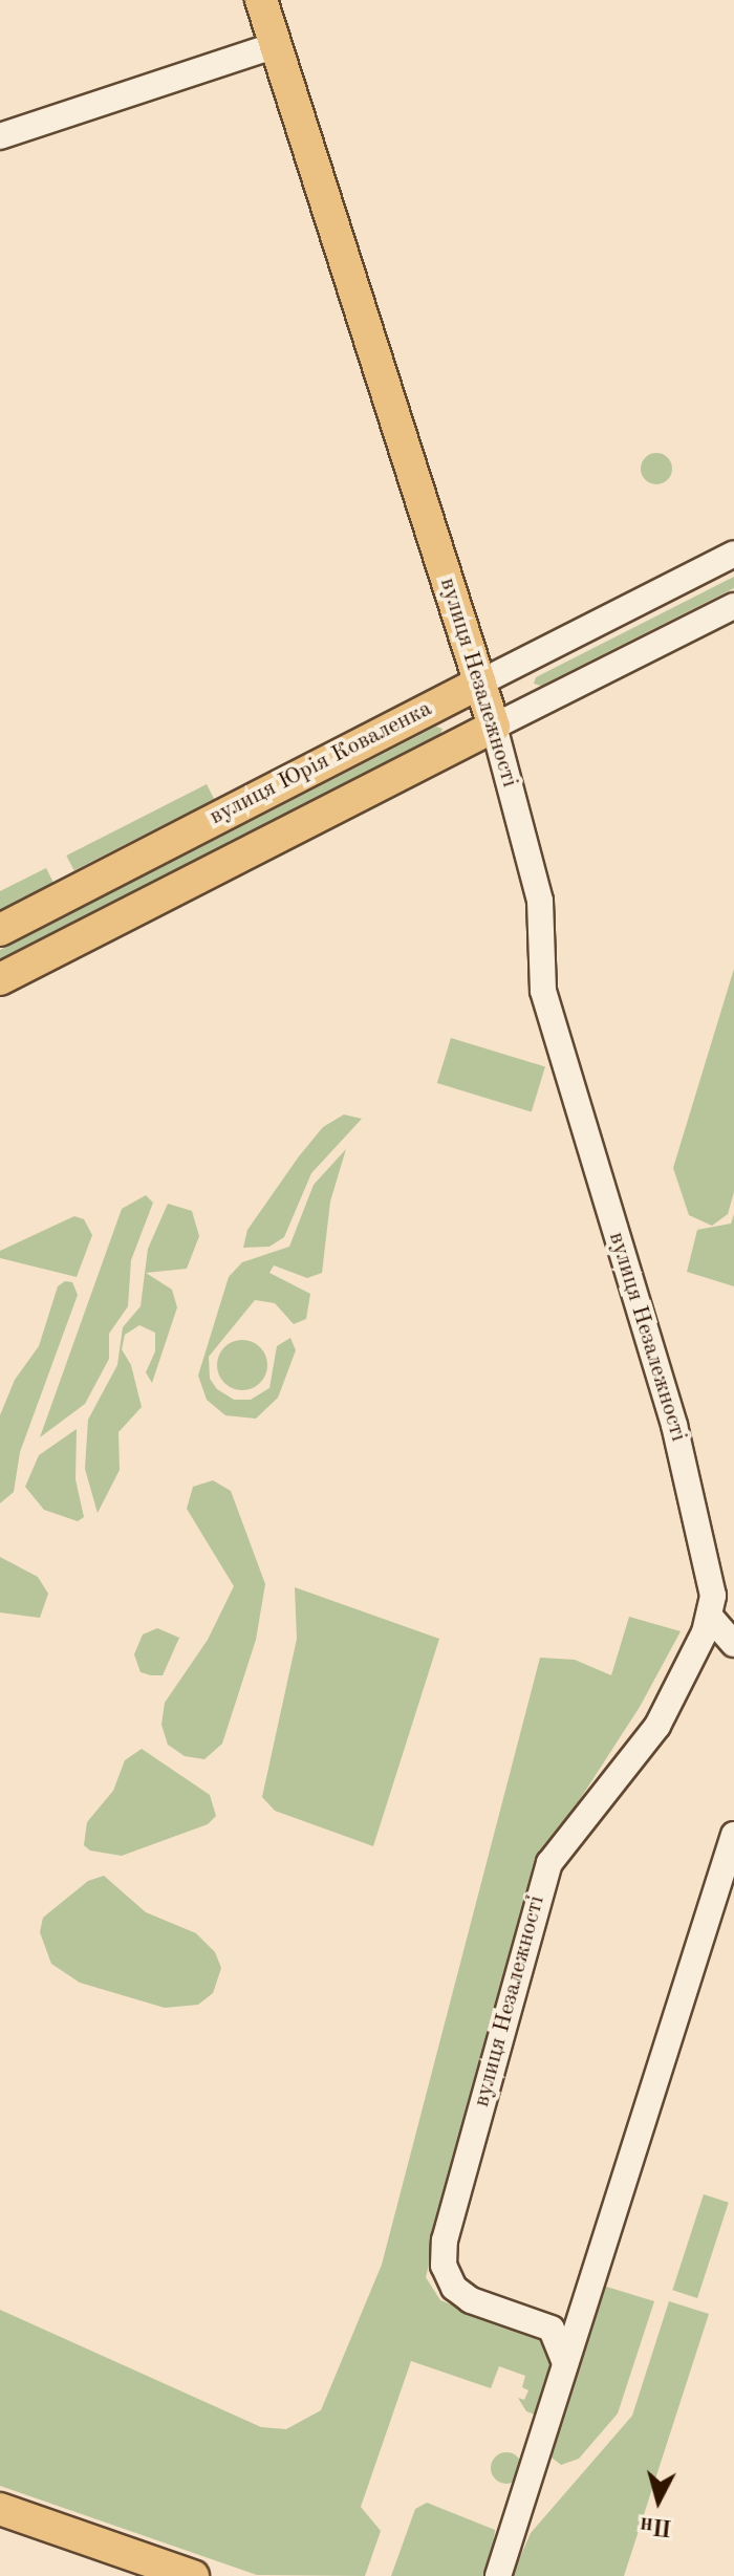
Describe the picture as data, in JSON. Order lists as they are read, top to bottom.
{
  "streets": {
    "main road": ["вулиця Незалежності", "вулиця Юрія Коваленка"]
  },
  "crossings": [
    ["вулиця Незалежності", "вулиця Юрія Коваленка"]
  ],
  "north": "bottom"
}
